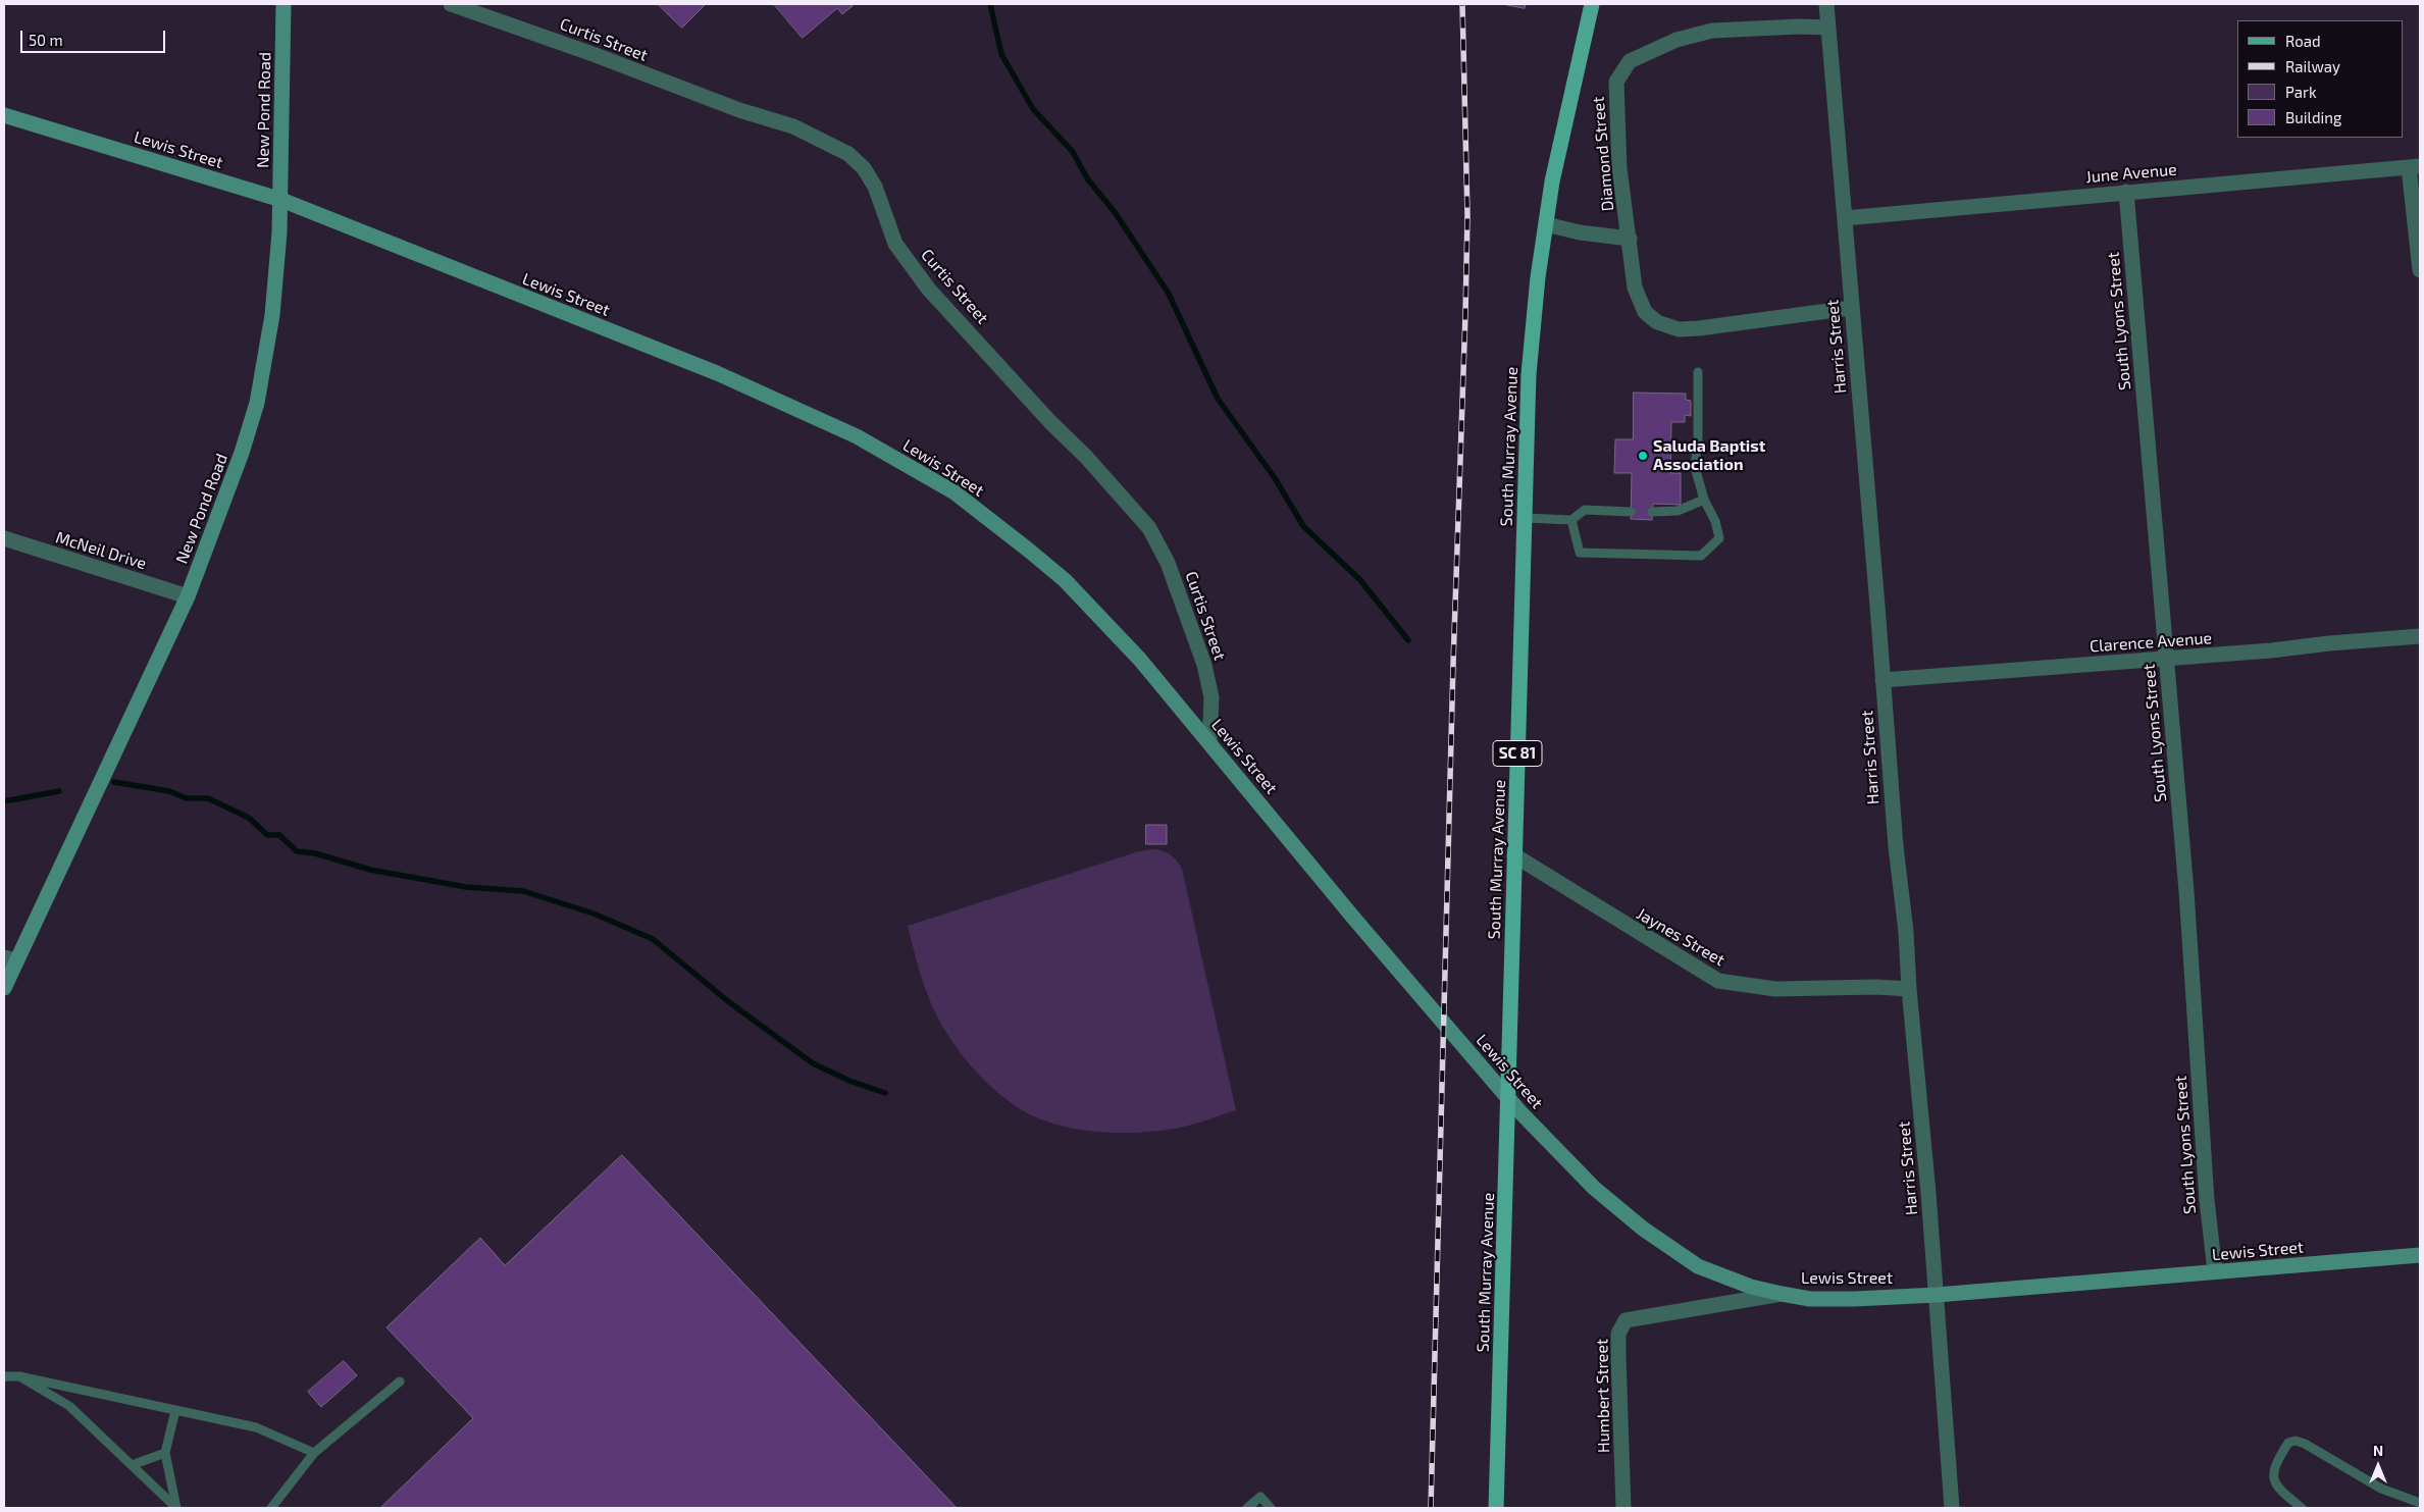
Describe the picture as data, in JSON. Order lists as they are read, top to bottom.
{
  "streets": {
    "main road": ["South Murray Avenue", "SC 81"],
    "street": [
      "Curtis Street",
      "New Pond Road",
      "Lewis Street",
      "Diamond Street",
      "June Avenue",
      "South Lyons Street",
      "Harris Street",
      "McNeil Drive",
      "Clarence Avenue",
      "Jaynes Street",
      "Humbert Street"
    ]
  },
  "crossings": [
    ["Curtis Street", "Lewis Street"],
    ["New Pond Road", "Lewis Street"],
    ["New Pond Road", "McNeil Drive"],
    ["Lewis Street", "South Lyons Street"],
    ["Lewis Street", "Harris Street"],
    ["Lewis Street", "South Murray Avenue"],
    ["Lewis Street", "Humbert Street"],
    ["Diamond Street", "Harris Street"],
    ["Diamond Street", "South Murray Avenue"],
    ["June Avenue", "South Lyons Street"],
    ["June Avenue", "Harris Street"],
    ["South Lyons Street", "Clarence Avenue"],
    ["Harris Street", "Clarence Avenue"],
    ["Harris Street", "Jaynes Street"],
    ["South Murray Avenue", "Jaynes Street"]
  ],
  "places": ["Saluda Baptist Association"],
  "legend": [
    "Road",
    "Railway",
    "Park",
    "Building"
  ],
  "scale_bar": "50 m",
  "north": "top"
}
